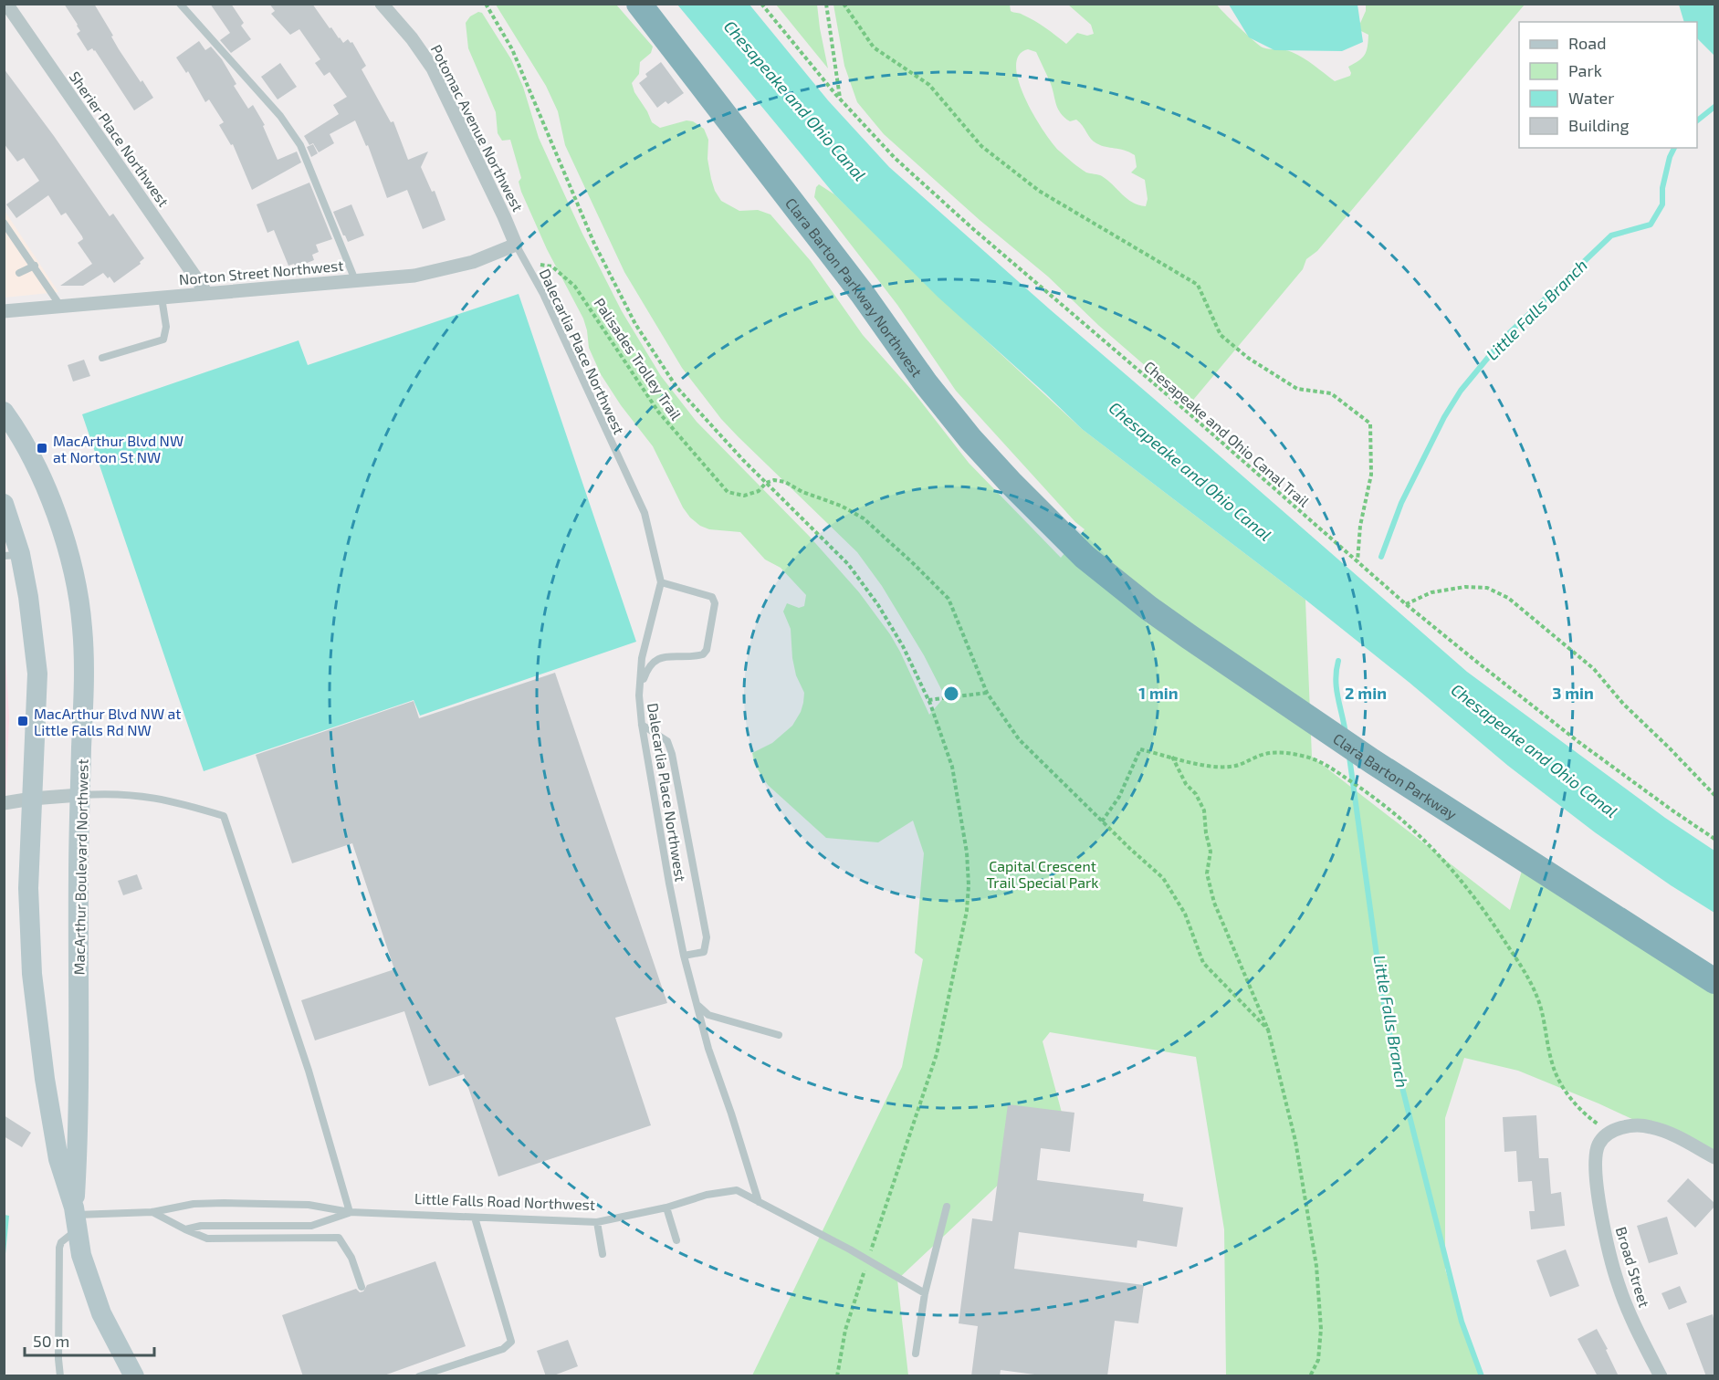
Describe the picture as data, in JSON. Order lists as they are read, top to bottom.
{
  "streets": {
    "highway": ["Clara Barton Parkway Northwest", "Clara Barton Parkway"],
    "main road": ["MacArthur Boulevard Northwest"],
    "street": [
      "Potomac Avenue Northwest",
      "Sherier Place Northwest",
      "Norton Street Northwest",
      "Broad Street"
    ],
    "lane": ["Dalecarlia Place Northwest", "Little Falls Road Northwest"],
    "path": ["Palisades Trolley Trail", "Chesapeake and Ohio Canal Trail"]
  },
  "crossings": [
    ["Potomac Avenue Northwest", "Norton Street Northwest"],
    ["Potomac Avenue Northwest", "Dalecarlia Place Northwest"],
    ["Sherier Place Northwest", "Norton Street Northwest"],
    ["Norton Street Northwest", "Dalecarlia Place Northwest"],
    ["Clara Barton Parkway Northwest", "Clara Barton Parkway"],
    ["Dalecarlia Place Northwest", "Little Falls Road Northwest"]
  ],
  "water": ["Chesapeake and Ohio Canal", "Little Falls Branch"],
  "parks": ["Capital Crescent Trail Special Park"],
  "places": {
    "transit": ["MacArthur Blvd NW at Norton St NW", "MacArthur Blvd NW at Little Falls Rd NW"]
  },
  "legend": [
    "Road",
    "Park",
    "Water",
    "Building"
  ],
  "scale_bar": "50 m",
  "rings": ["1 min", "2 min", "3 min"]
}
